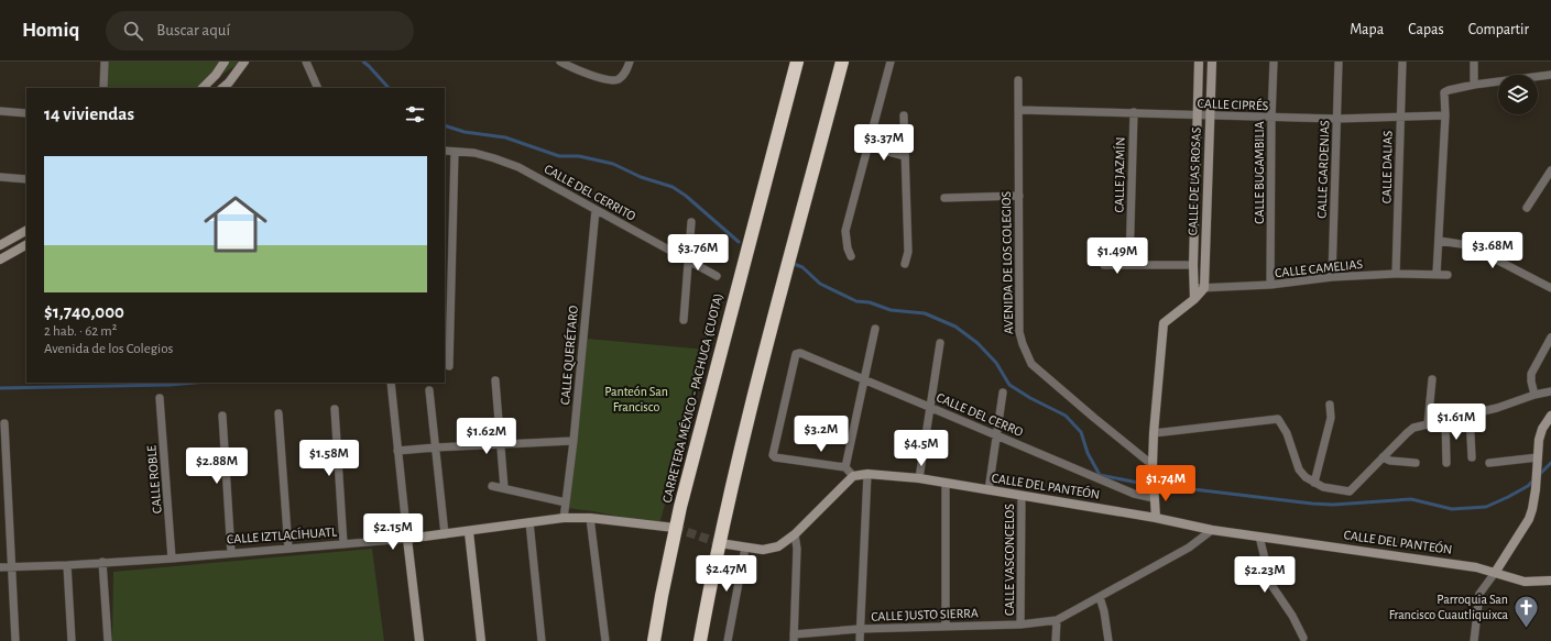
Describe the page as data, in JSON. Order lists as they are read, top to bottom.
{
  "streets": {
    "highway": ["CARRETERA MÉXICO - PACHUCA (CUOTA)"],
    "street": [
      "CALLE CIPRÉS",
      "CALLE DALIAS",
      "CALLE GARDENIAS",
      "CALLE BUGAMBILIA",
      "CALLE JAZMÍN",
      "CALLE DE LAS ROSAS",
      "CALLE DEL CERRITO",
      "AVENIDA DE LOS COLEGIOS",
      "CALLE CAMELIAS",
      "CALLE QUERÉTARO",
      "CALLE DEL CERRO",
      "CALLE ROBLE",
      "CALLE DEL PANTEÓN",
      "CALLE IZTLACÍHUATL",
      "CALLE VASCONCELOS",
      "CALLE JUSTO SIERRA"
    ]
  },
  "crossings": [
    ["CALLE CIPRÉS", "CALLE DALIAS"],
    ["CALLE CIPRÉS", "CALLE GARDENIAS"],
    ["CALLE CIPRÉS", "CALLE BUGAMBILIA"],
    ["CALLE CIPRÉS", "CALLE JAZMÍN"],
    ["CALLE CIPRÉS", "CALLE DE LAS ROSAS"],
    ["CALLE CIPRÉS", "AVENIDA DE LOS COLEGIOS"],
    ["CALLE DALIAS", "CALLE CAMELIAS"],
    ["CALLE GARDENIAS", "CALLE CAMELIAS"],
    ["CALLE BUGAMBILIA", "CALLE CAMELIAS"],
    ["CALLE DE LAS ROSAS", "CALLE CAMELIAS"],
    ["CALLE DEL CERRITO", "CALLE QUERÉTARO"],
    ["CALLE QUERÉTARO", "CALLE IZTLACÍHUATL"],
    ["CALLE ROBLE", "CALLE IZTLACÍHUATL"],
    ["CALLE DEL PANTEÓN", "CALLE VASCONCELOS"],
    ["CALLE VASCONCELOS", "CALLE JUSTO SIERRA"]
  ],
  "parks": ["Panteón San Francisco"],
  "places": {
    "church": ["Parroquia San Francisco Cuautliquixca"]
  },
  "page": {
    "header": "Homiq",
    "search": "Buscar aquí",
    "nav": ["Mapa", "Capas", "Compartir"],
    "heading": "14 viviendas",
    "price": [
      "$3.37M",
      "$3.68M",
      "$3.76M",
      "$1.49M",
      "$1.61M",
      "$3.2M",
      "$1.62M",
      "$4.5M",
      "$1.58M",
      "$2.88M",
      "$1.74M",
      "$2.15M",
      "$2.47M",
      "$2.23M"
    ],
    "list": [
      {
        "name": "$1,740,000",
        "note": "2 hab. · 62 m² · Avenida de los Colegios"
      }
    ]
  }
}
